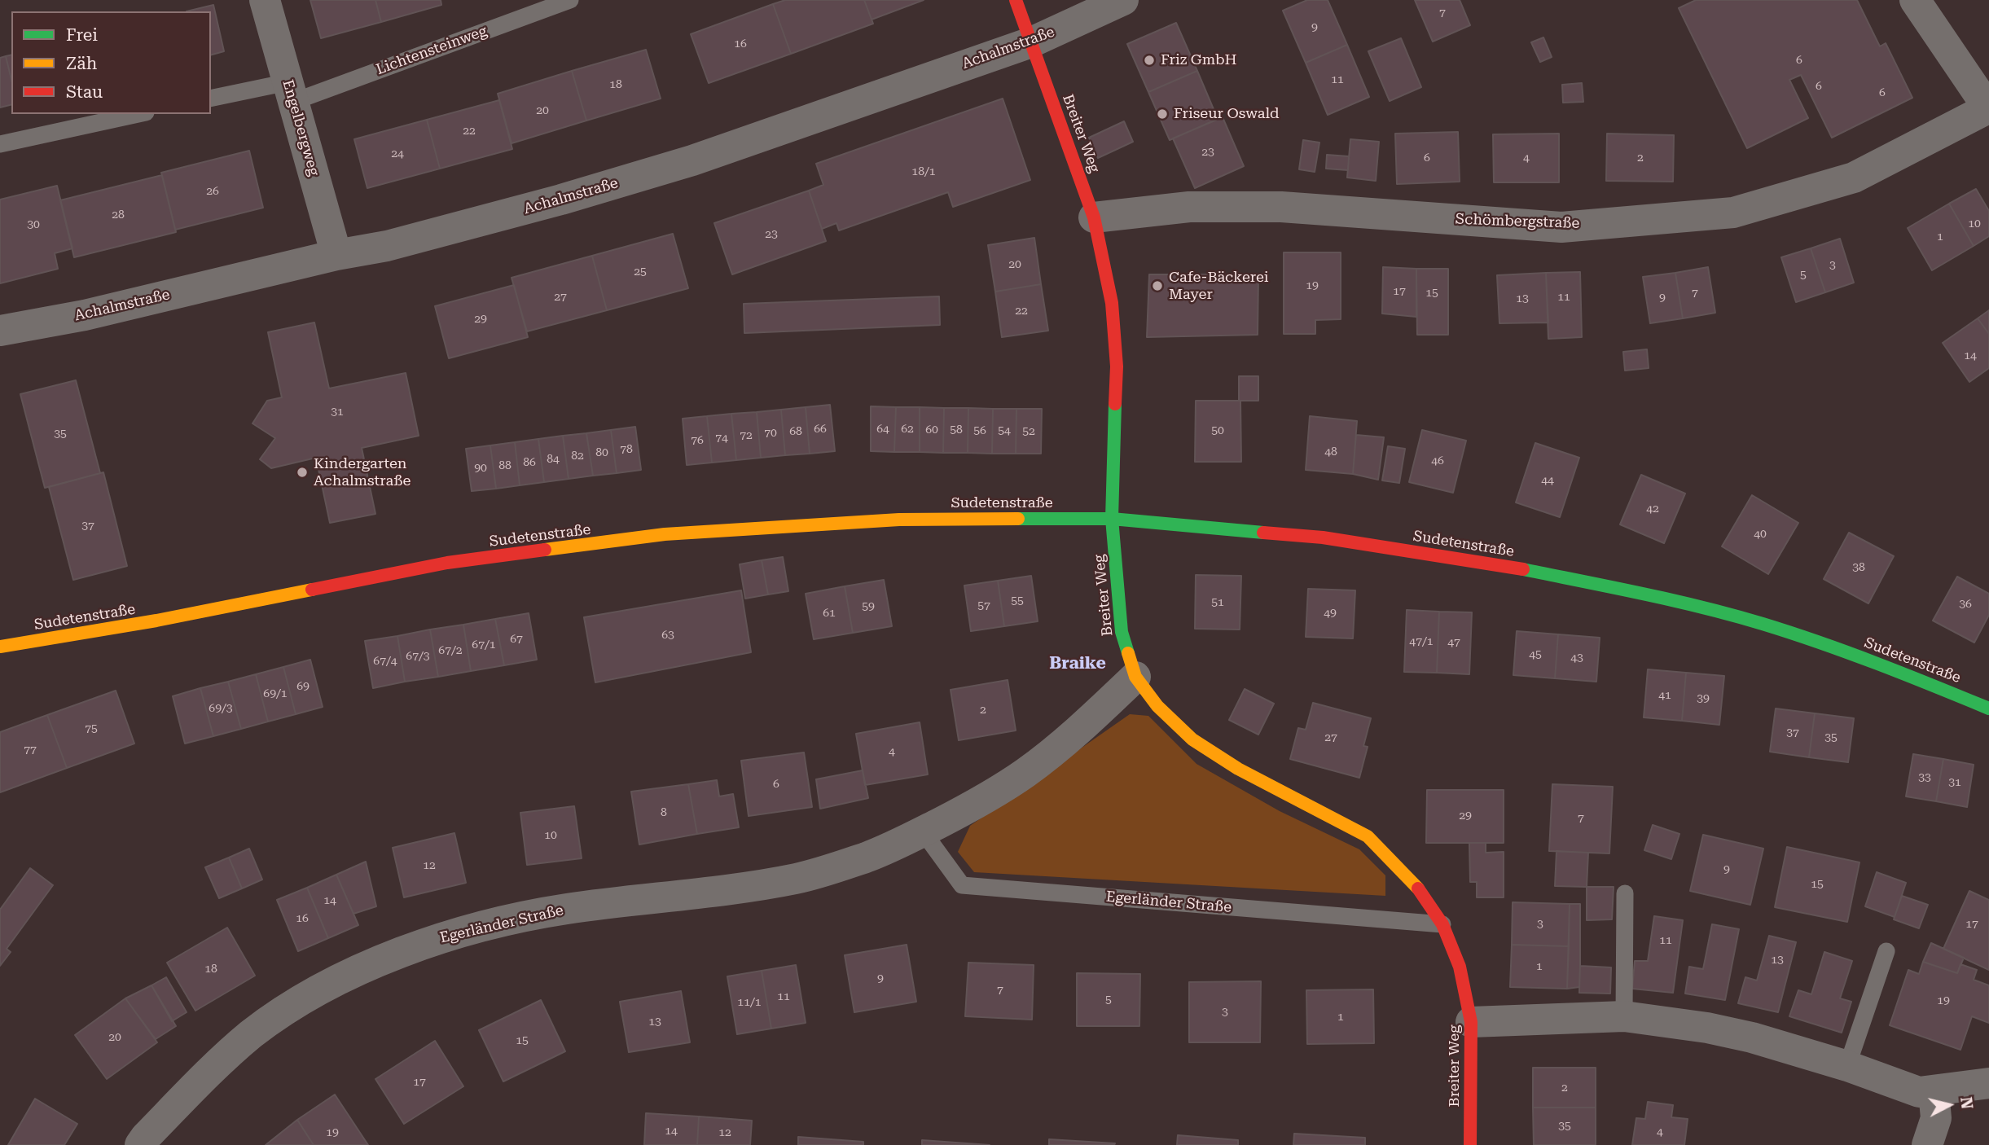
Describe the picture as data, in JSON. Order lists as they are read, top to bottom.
{
  "streets": {
    "street": [
      "Achalmstraße",
      "Engelbergweg",
      "Breiter Weg",
      "Schömbergstraße",
      "Sudetenstraße",
      "Egerländer Straße"
    ],
    "lane": ["Lichtensteinweg"]
  },
  "crossings": [
    ["Achalmstraße", "Engelbergweg"],
    ["Achalmstraße", "Breiter Weg"],
    ["Lichtensteinweg", "Engelbergweg"],
    ["Breiter Weg", "Schömbergstraße"],
    ["Breiter Weg", "Sudetenstraße"],
    ["Breiter Weg", "Egerländer Straße"]
  ],
  "districts": ["Braike"],
  "places": [
    "Friz GmbH",
    "Friseur Oswald",
    "Cafe-Bäckerei Mayer",
    "Kindergarten Achalmstraße"
  ],
  "house_numbers": [
    "7",
    "9",
    "16",
    "6",
    "11",
    "18",
    "6",
    "6",
    "20",
    "22",
    "23",
    "24",
    "6",
    "4",
    "2",
    "18/1",
    "26",
    "28",
    "10",
    "30",
    "23",
    "1",
    "20",
    "3",
    "25",
    "5",
    "19",
    "17",
    "15",
    "7",
    "27",
    "11",
    "9",
    "13",
    "22",
    "29",
    "14",
    "31",
    "66",
    "64",
    "62",
    "60",
    "58",
    "56",
    "54",
    "50",
    "68",
    "52",
    "70",
    "35",
    "72",
    "74",
    "76",
    "78",
    "48",
    "80",
    "82",
    "84",
    "46",
    "86",
    "88",
    "90",
    "44",
    "42",
    "37",
    "40",
    "38",
    "55",
    "51",
    "36",
    "57",
    "59",
    "61",
    "49",
    "63",
    "67",
    "47/1",
    "47",
    "67/1",
    "67/2",
    "45",
    "67/3",
    "43",
    "67/4",
    "69",
    "69/1",
    "41",
    "39",
    "69/3",
    "2",
    "75",
    "37",
    "27",
    "35",
    "77",
    "4",
    "33",
    "31",
    "6",
    "8",
    "29",
    "7",
    "10",
    "12",
    "9",
    "15",
    "14",
    "16",
    "3",
    "17",
    "11",
    "13",
    "1",
    "18",
    "9",
    "7",
    "11",
    "5",
    "19",
    "11/1",
    "3",
    "1",
    "13",
    "20",
    "15",
    "17",
    "2",
    "35",
    "14",
    "4",
    "19",
    "12"
  ],
  "legend": ["Frei", "Zäh", "Stau"],
  "north": "right"
}
